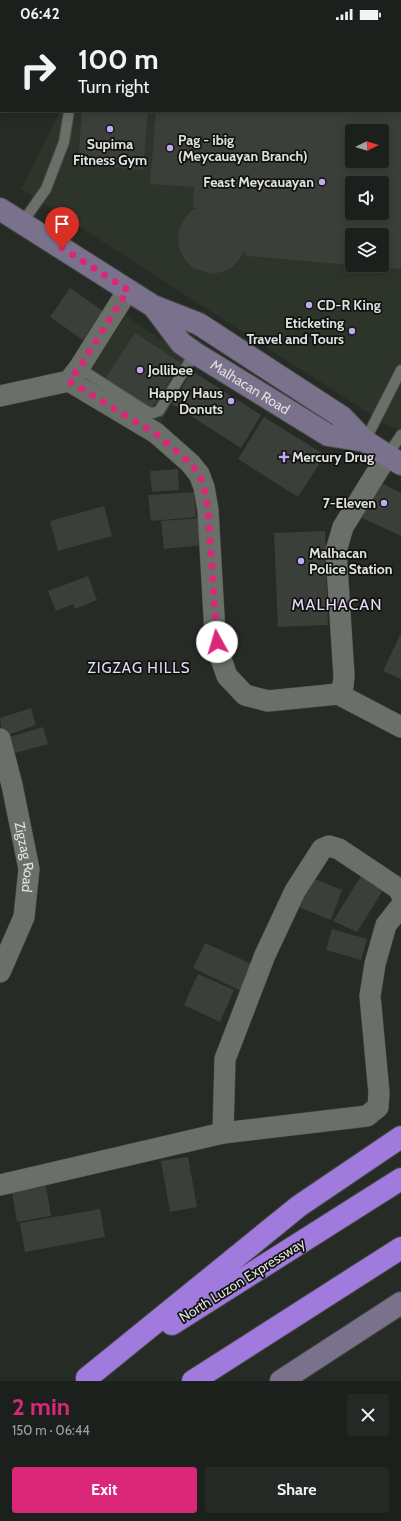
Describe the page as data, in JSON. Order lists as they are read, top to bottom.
{
  "streets": {
    "highway": ["North Luzon Expressway"],
    "main road": ["Malhacan Road"],
    "street": ["Zigzag Road"]
  },
  "districts": ["MALHACAN", "ZIGZAG HILLS"],
  "places": {
    "other": [
      "Supima Fitness Gym",
      "Pag - ibig (Meycauayan Branch)",
      "Feast Meycauayan",
      "CD-R King",
      "Eticketing Travel and Tours",
      "Jollibee",
      "Happy Haus Donuts",
      "7-Eleven",
      "Malhacan Police Station"
    ],
    "health": ["Mercury Drug"]
  },
  "north": "right",
  "page": {
    "status": "06:42",
    "turn": ["100 m", "Turn right"],
    "heading": ["2 min", "150 m · 06:44"],
    "buttons": ["Exit", "Share"]
  }
}
